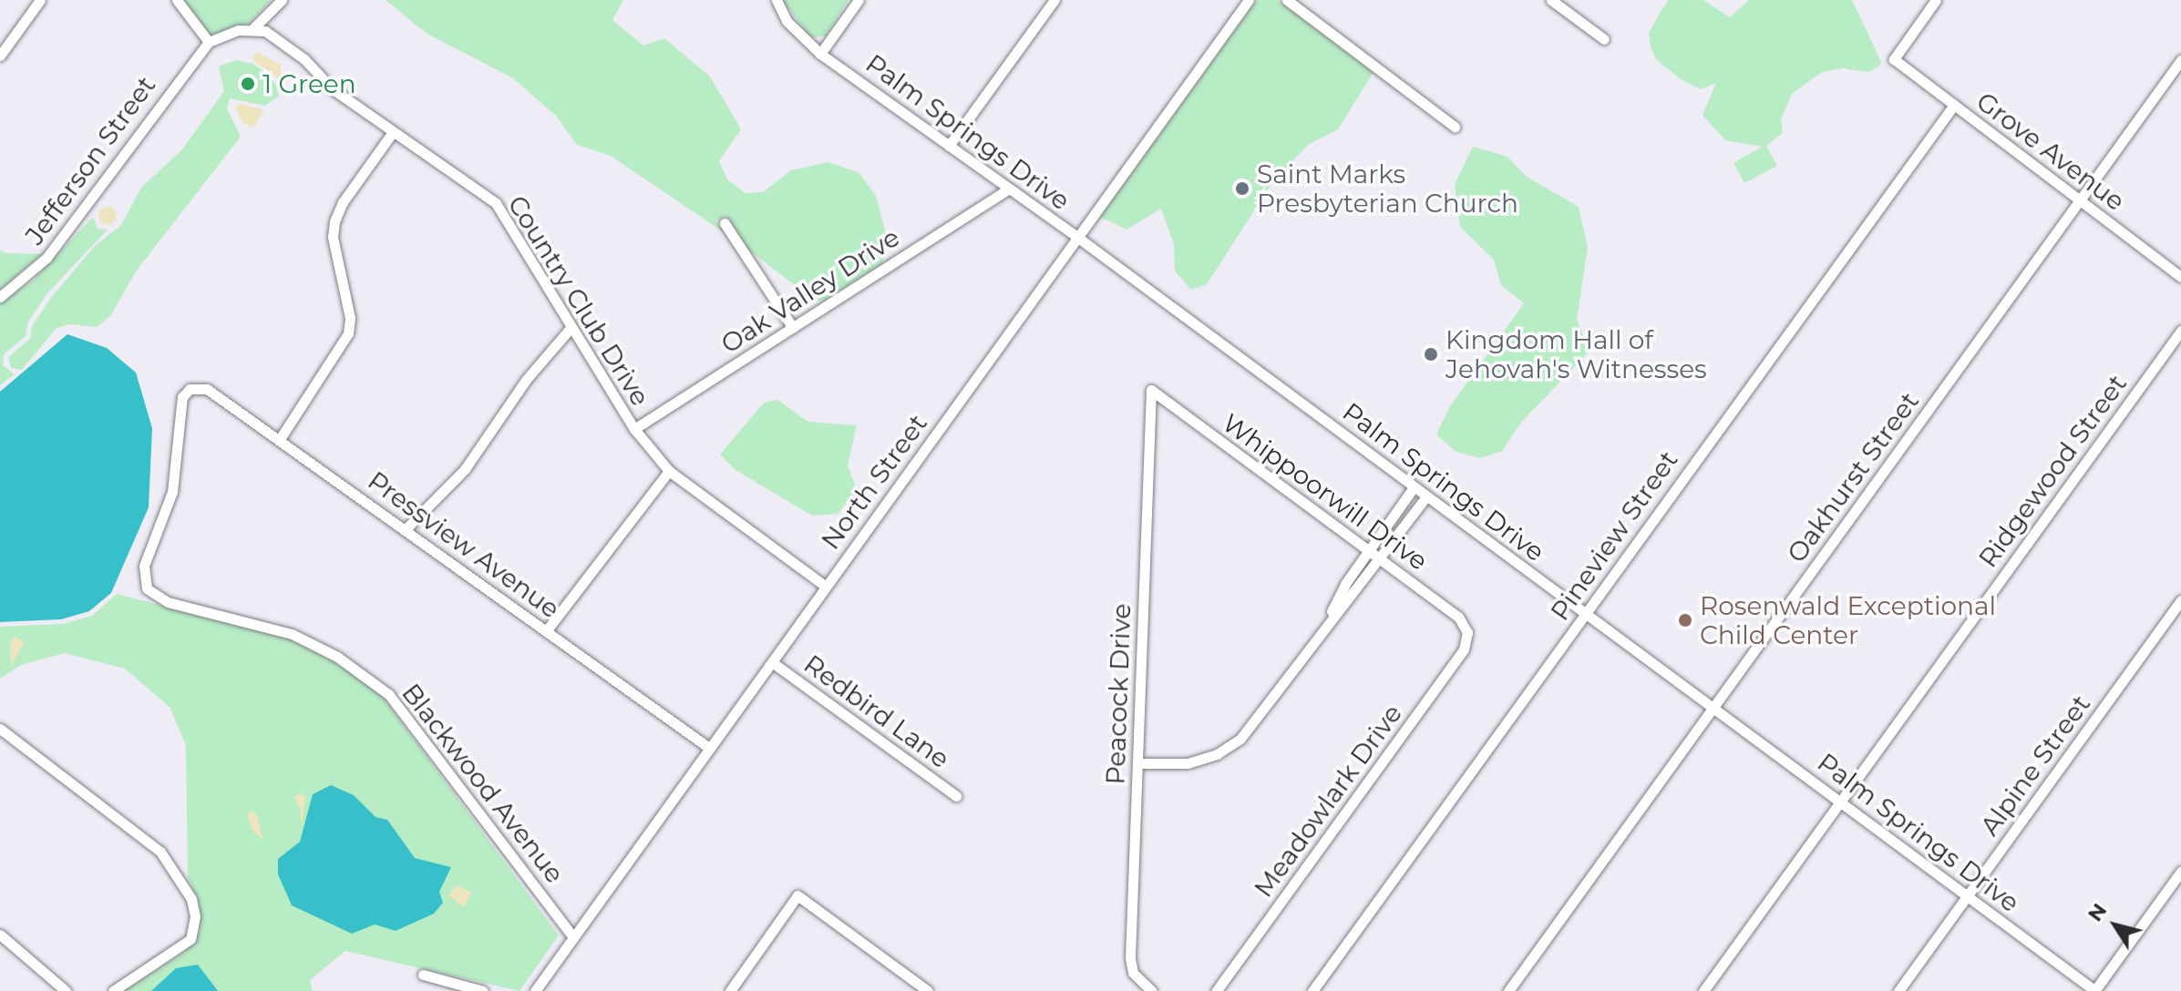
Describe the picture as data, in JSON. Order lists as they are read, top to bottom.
{
  "streets": {
    "street": [
      "Palm Springs Drive",
      "Grove Avenue",
      "Jefferson Street",
      "Oak Valley Drive",
      "Country Club Drive",
      "Ridgewood Street",
      "Oakhurst Street",
      "North Street",
      "Whippoorwill Drive",
      "Pineview Street",
      "Pressview Avenue",
      "Peacock Drive",
      "Redbird Lane",
      "Alpine Street",
      "Blackwood Avenue",
      "Meadowlark Drive"
    ]
  },
  "crossings": [
    ["Palm Springs Drive", "Oak Valley Drive"],
    ["Palm Springs Drive", "Ridgewood Street"],
    ["Palm Springs Drive", "Oakhurst Street"],
    ["Palm Springs Drive", "North Street"],
    ["Palm Springs Drive", "Pineview Street"],
    ["Palm Springs Drive", "Alpine Street"],
    ["Grove Avenue", "Oakhurst Street"],
    ["Grove Avenue", "Pineview Street"],
    ["Oak Valley Drive", "Country Club Drive"],
    ["Country Club Drive", "North Street"],
    ["North Street", "Pressview Avenue"],
    ["North Street", "Redbird Lane"],
    ["North Street", "Blackwood Avenue"],
    ["Whippoorwill Drive", "Peacock Drive"],
    ["Whippoorwill Drive", "Meadowlark Drive"],
    ["Pressview Avenue", "Blackwood Avenue"]
  ],
  "places": [
    "1 Green",
    "Saint Marks Presbyterian Church",
    "Kingdom Hall of Jehovah's Witnesses",
    "Rosenwald Exceptional Child Center"
  ],
  "north": "top left"
}
